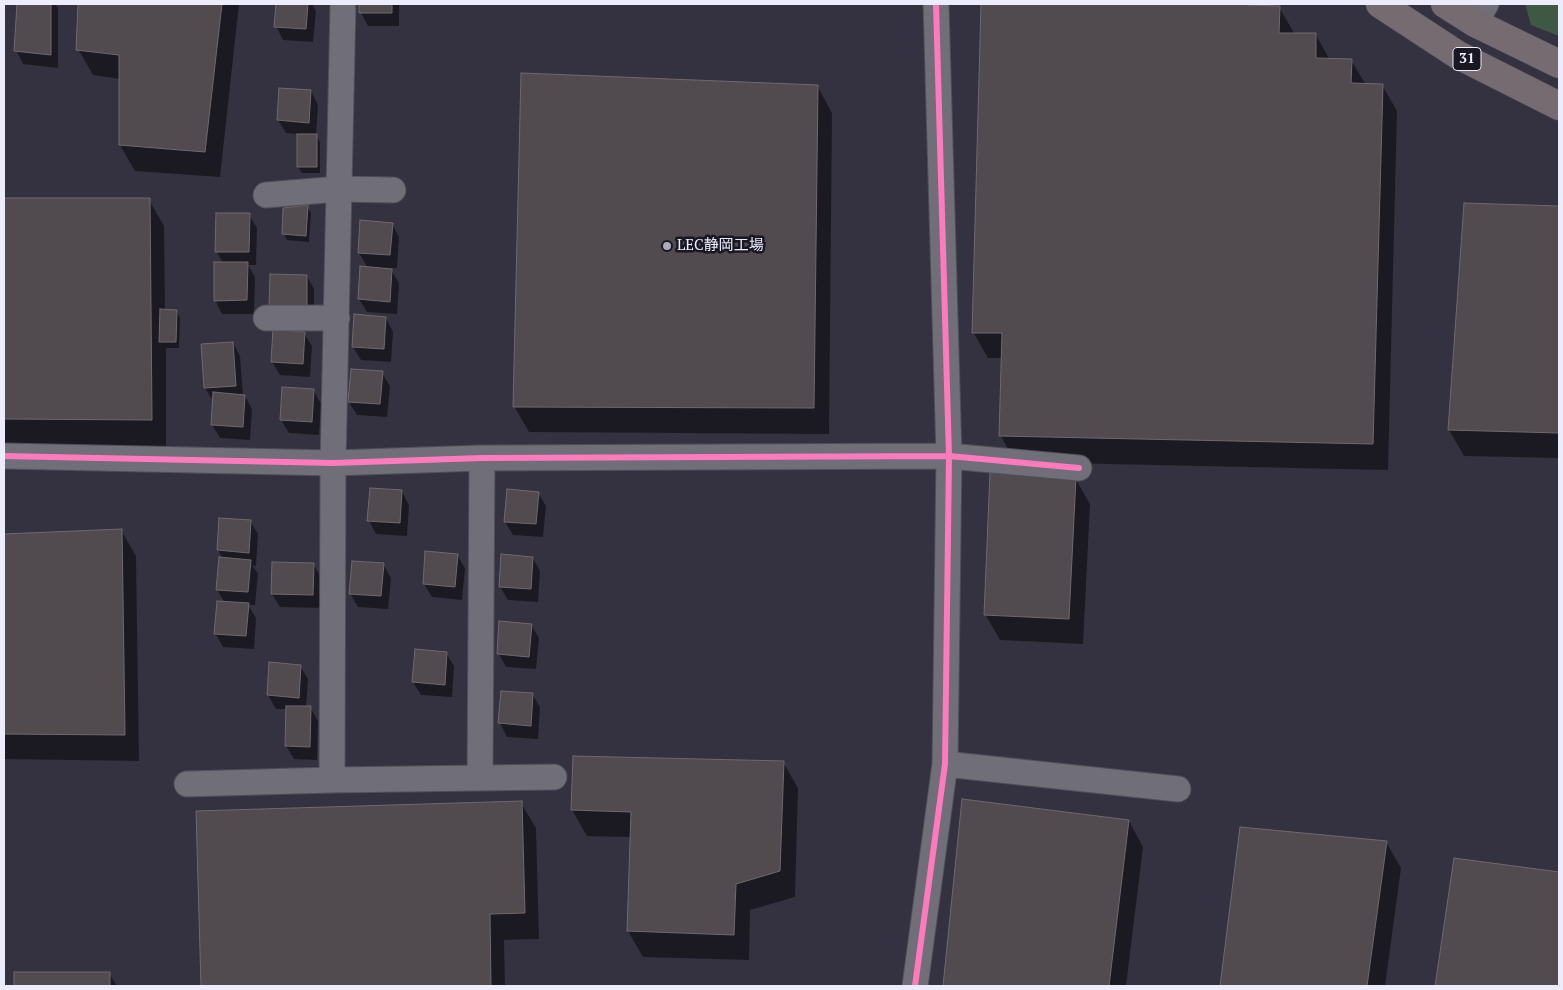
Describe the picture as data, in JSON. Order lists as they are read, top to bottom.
{
  "streets": {
    "main road": ["31"]
  },
  "places": ["LEC静岡工場"]
}
